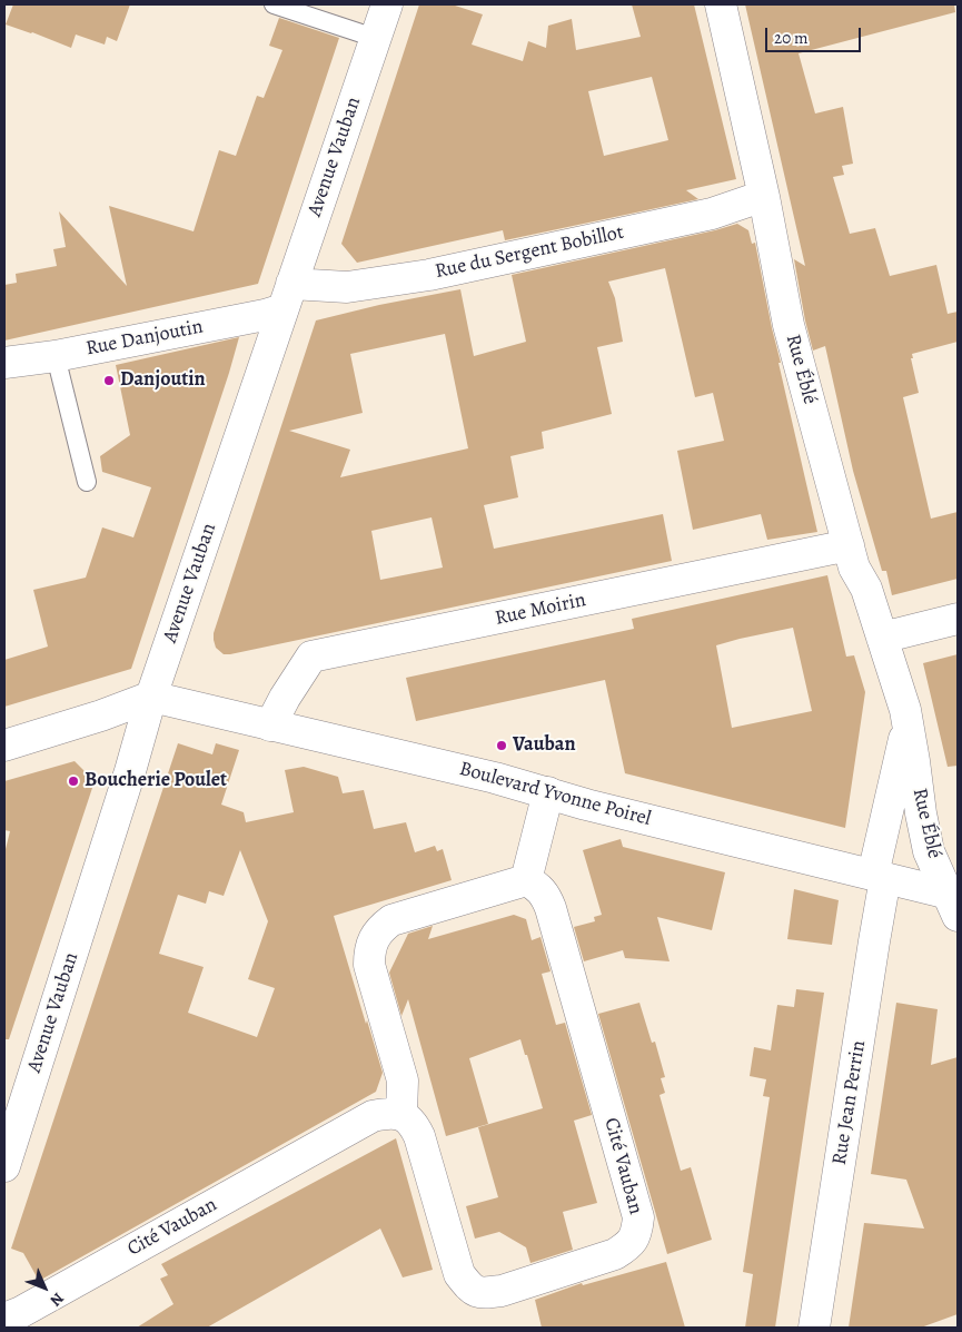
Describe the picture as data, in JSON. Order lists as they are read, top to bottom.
{
  "streets": {
    "street": [
      "Avenue Vauban",
      "Rue du Sergent Bobillot",
      "Rue Danjoutin",
      "Rue Éblé",
      "Rue Moirin",
      "Boulevard Yvonne Poirel",
      "Rue Jean Perrin",
      "Cité Vauban"
    ]
  },
  "crossings": [
    ["Avenue Vauban", "Rue du Sergent Bobillot"],
    ["Avenue Vauban", "Rue Danjoutin"],
    ["Avenue Vauban", "Boulevard Yvonne Poirel"],
    ["Rue du Sergent Bobillot", "Rue Danjoutin"],
    ["Rue du Sergent Bobillot", "Rue Éblé"],
    ["Rue Éblé", "Rue Moirin"],
    ["Rue Éblé", "Boulevard Yvonne Poirel"],
    ["Rue Éblé", "Rue Jean Perrin"],
    ["Rue Moirin", "Boulevard Yvonne Poirel"],
    ["Boulevard Yvonne Poirel", "Rue Jean Perrin"]
  ],
  "places": ["Danjoutin", "Vauban", "Boucherie Poulet"],
  "scale_bar": "20 m",
  "north": "bottom right"
}
